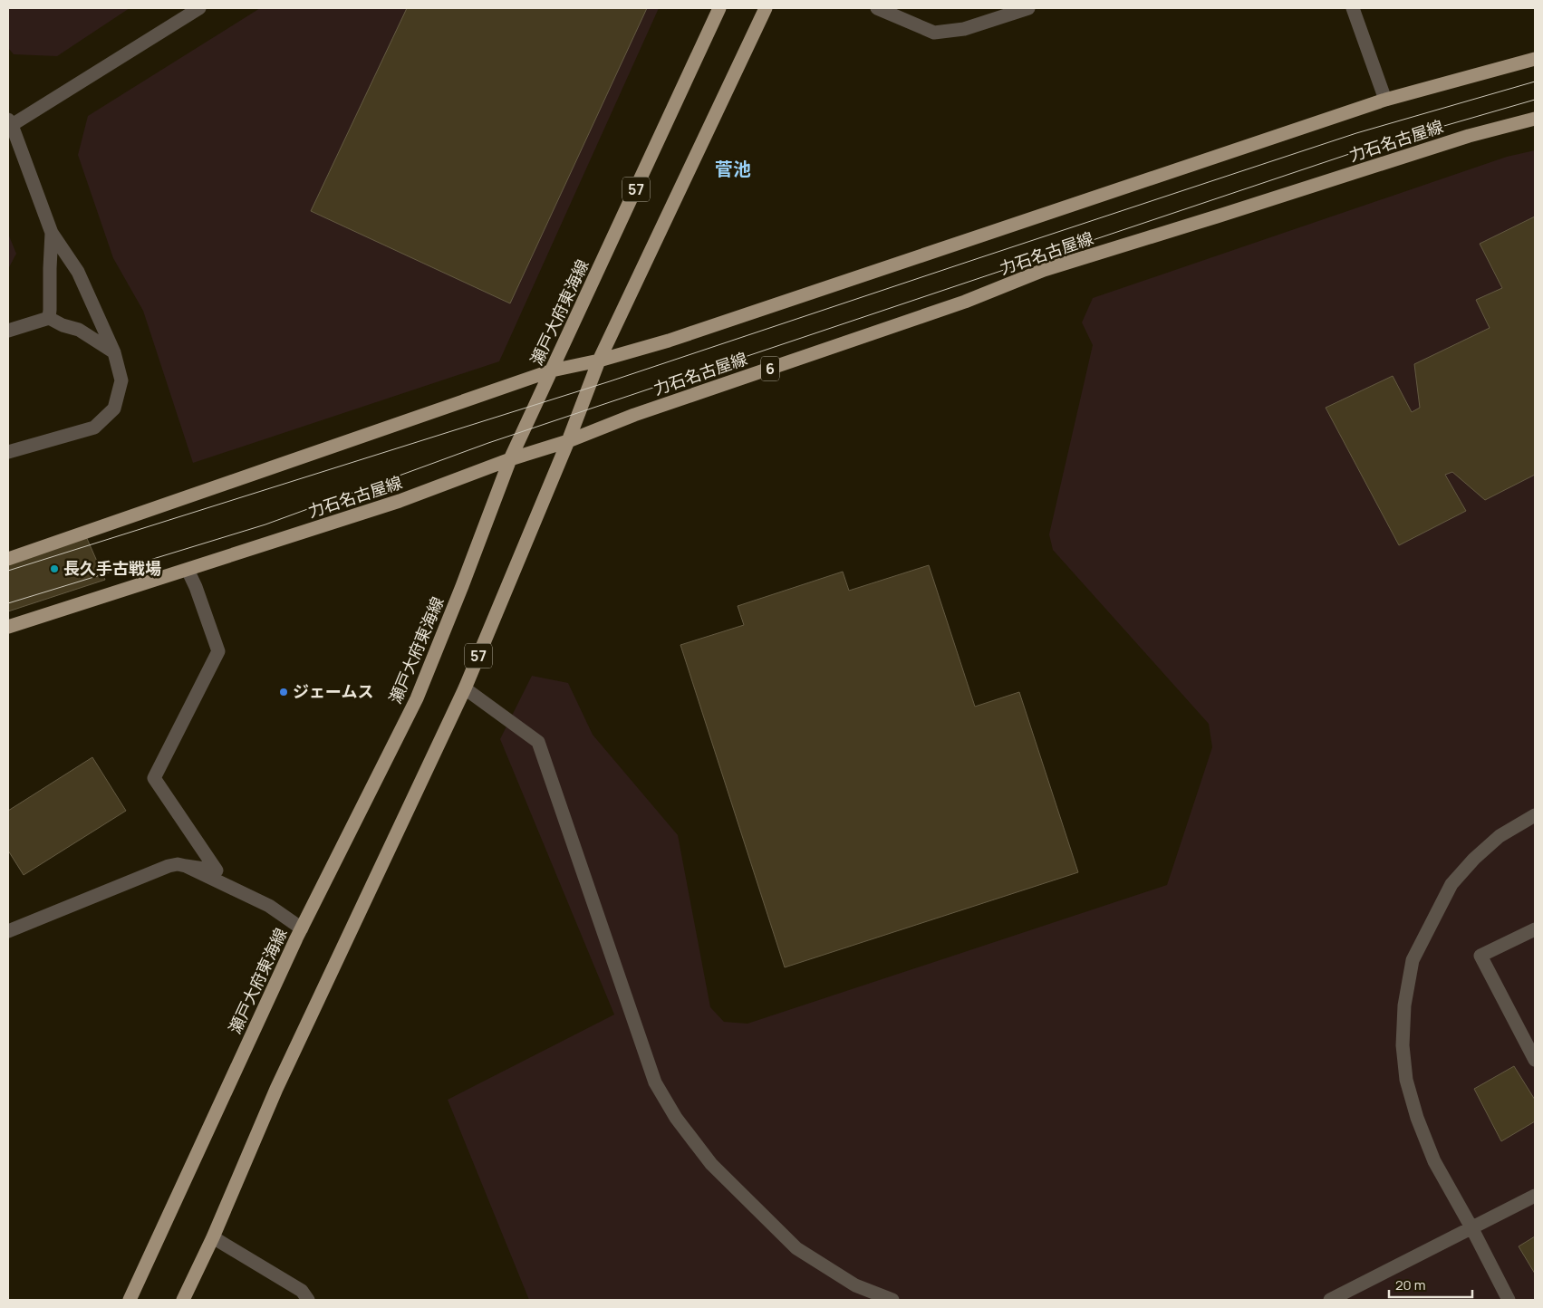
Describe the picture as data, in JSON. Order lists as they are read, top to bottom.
{
  "streets": {
    "main road": [
      "力石名古屋線",
      "57",
      "瀬戸大府東海線",
      "6"
    ]
  },
  "crossings": [
    ["力石名古屋線", "57"],
    ["力石名古屋線", "瀬戸大府東海線"]
  ],
  "districts": ["菅池"],
  "places": ["長久手古戦場", "ジェームス"],
  "scale_bar": "20 m"
}
